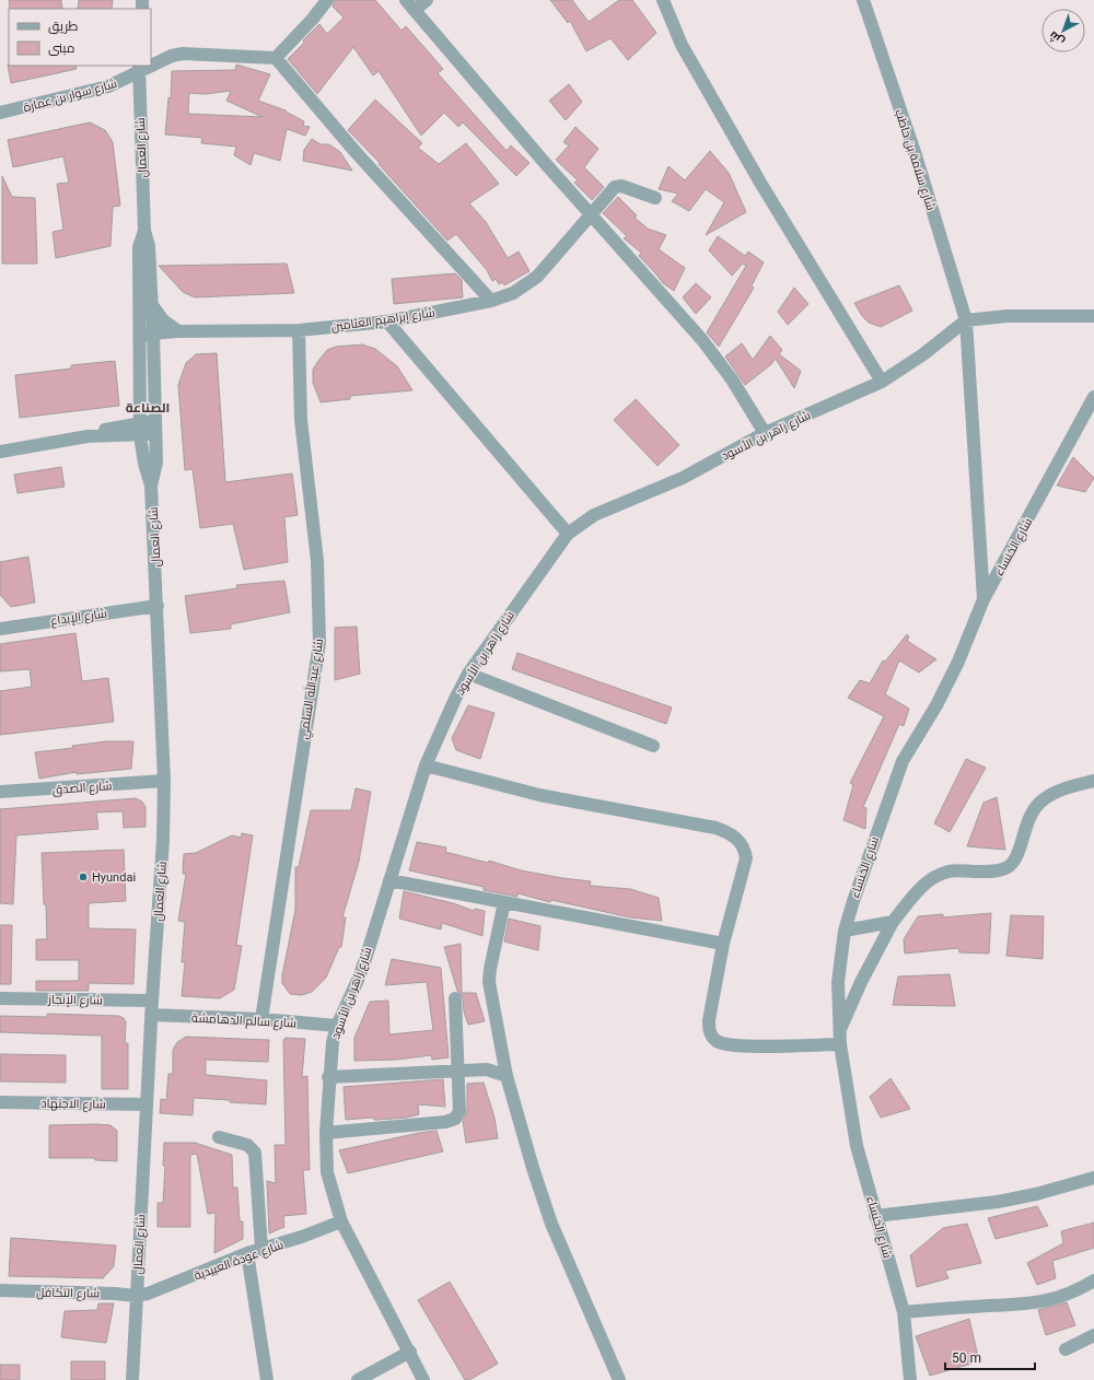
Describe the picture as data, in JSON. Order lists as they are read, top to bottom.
{
  "streets": {
    "street": [
      "شارع سوار بن عمارة",
      "شارع العمال",
      "شارع سلامة بن حاطب",
      "شارع إبراهيم العثامين",
      "شارع زاهر بن الأسود",
      "شارع الخنساء",
      "شارع الإبداع",
      "شارع عبدالله السلمي",
      "شارع الصدق",
      "شارع الإنجاز",
      "شارع سالم الدهامشة",
      "شارع الاجتهاد",
      "شارع عودة العبيدية",
      "شارع التكافل"
    ]
  },
  "crossings": [
    ["شارع سوار بن عمارة", "شارع العمال"],
    ["شارع العمال", "شارع إبراهيم العثامين"],
    ["شارع العمال", "شارع الإبداع"],
    ["شارع العمال", "شارع الصدق"],
    ["شارع العمال", "شارع الإنجاز"],
    ["شارع العمال", "شارع سالم الدهامشة"],
    ["شارع العمال", "شارع الاجتهاد"],
    ["شارع العمال", "شارع عودة العبيدية"],
    ["شارع العمال", "شارع التكافل"],
    ["شارع سلامة بن حاطب", "شارع زاهر بن الأسود"],
    ["شارع سلامة بن حاطب", "شارع الخنساء"],
    ["شارع إبراهيم العثامين", "شارع عبدالله السلمي"],
    ["شارع زاهر بن الأسود", "شارع سالم الدهامشة"],
    ["شارع زاهر بن الأسود", "شارع عودة العبيدية"],
    ["شارع عبدالله السلمي", "شارع سالم الدهامشة"],
    ["شارع عودة العبيدية", "شارع التكافل"]
  ],
  "districts": ["الصناعة"],
  "places": ["Hyundai"],
  "legend": ["طريق", "مبنى"],
  "scale_bar": "50 m",
  "north": "bottom left"
}
